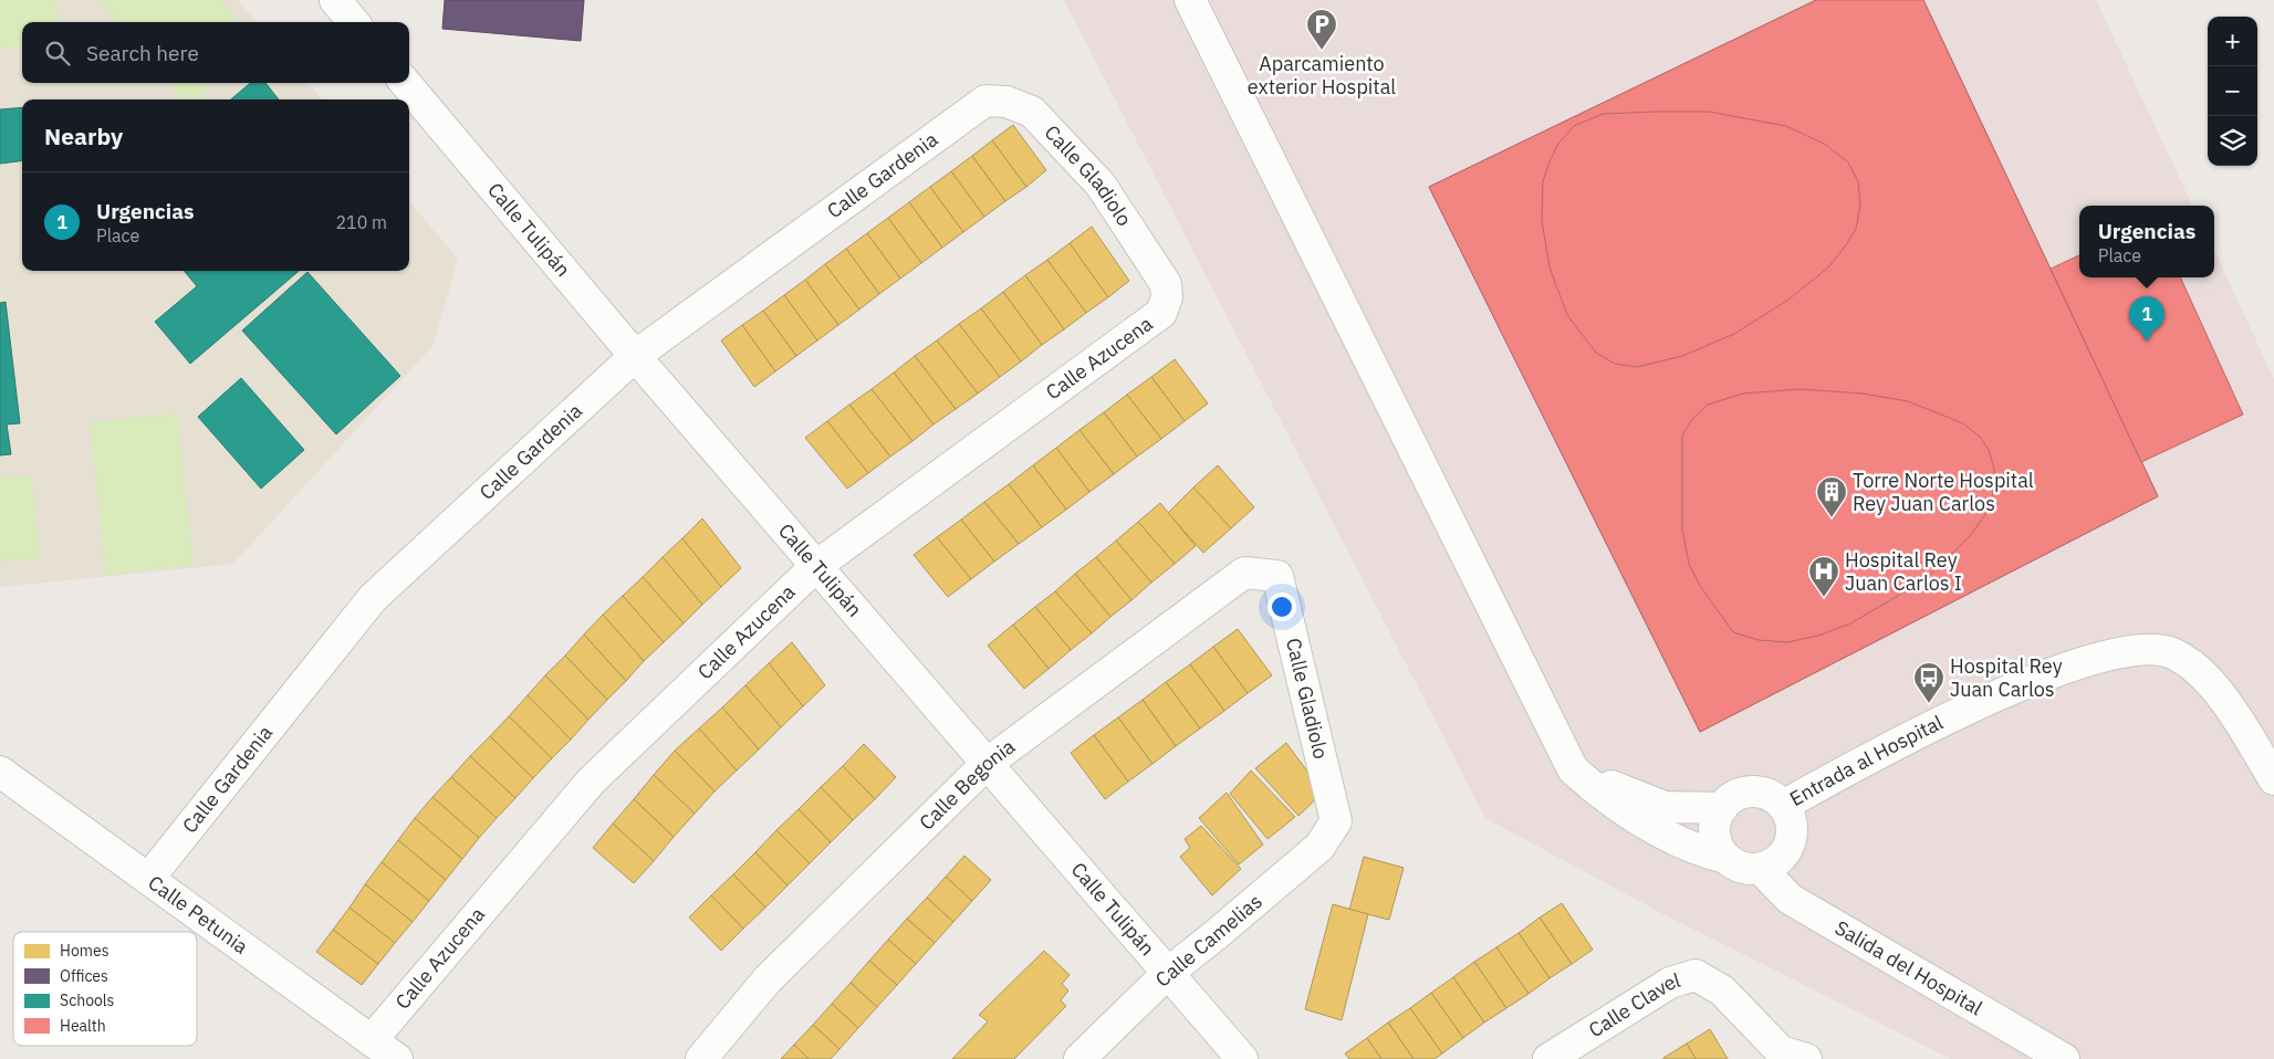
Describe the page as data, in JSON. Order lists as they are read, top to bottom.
{
  "streets": {
    "street": [
      "Calle Gardenia",
      "Calle Gladiolo",
      "Calle Tulipán",
      "Calle Azucena",
      "Entrada al Hospital",
      "Calle Begonia",
      "Calle Petunia",
      "Calle Camelias",
      "Salida del Hospital",
      "Calle Clavel"
    ]
  },
  "crossings": [
    ["Calle Gardenia", "Calle Gladiolo"],
    ["Calle Gardenia", "Calle Tulipán"],
    ["Calle Gardenia", "Calle Petunia"],
    ["Calle Gladiolo", "Calle Azucena"],
    ["Calle Gladiolo", "Calle Begonia"],
    ["Calle Gladiolo", "Calle Camelias"],
    ["Calle Tulipán", "Calle Azucena"],
    ["Calle Tulipán", "Calle Begonia"],
    ["Calle Tulipán", "Calle Camelias"],
    ["Calle Azucena", "Calle Petunia"],
    ["Entrada al Hospital", "Salida del Hospital"]
  ],
  "places": {
    "parking": ["Aparcamiento exterior Hospital"],
    "building": ["Torre Norte Hospital Rey Juan Carlos"],
    "hospital": ["Hospital Rey Juan Carlos I"],
    "bus stop": ["Hospital Rey Juan Carlos"]
  },
  "legend": [
    "Homes",
    "Offices",
    "Schools",
    "Health"
  ],
  "page": {
    "map_buttons": ["+", "−"],
    "search": "Search here",
    "heading": "Nearby",
    "list": [
      {
        "mark": "1",
        "name": "Urgencias",
        "note": "Place",
        "value": "210 m"
      }
    ],
    "popup": ["Urgencias", "Place"],
    "pins": "1"
  }
}
